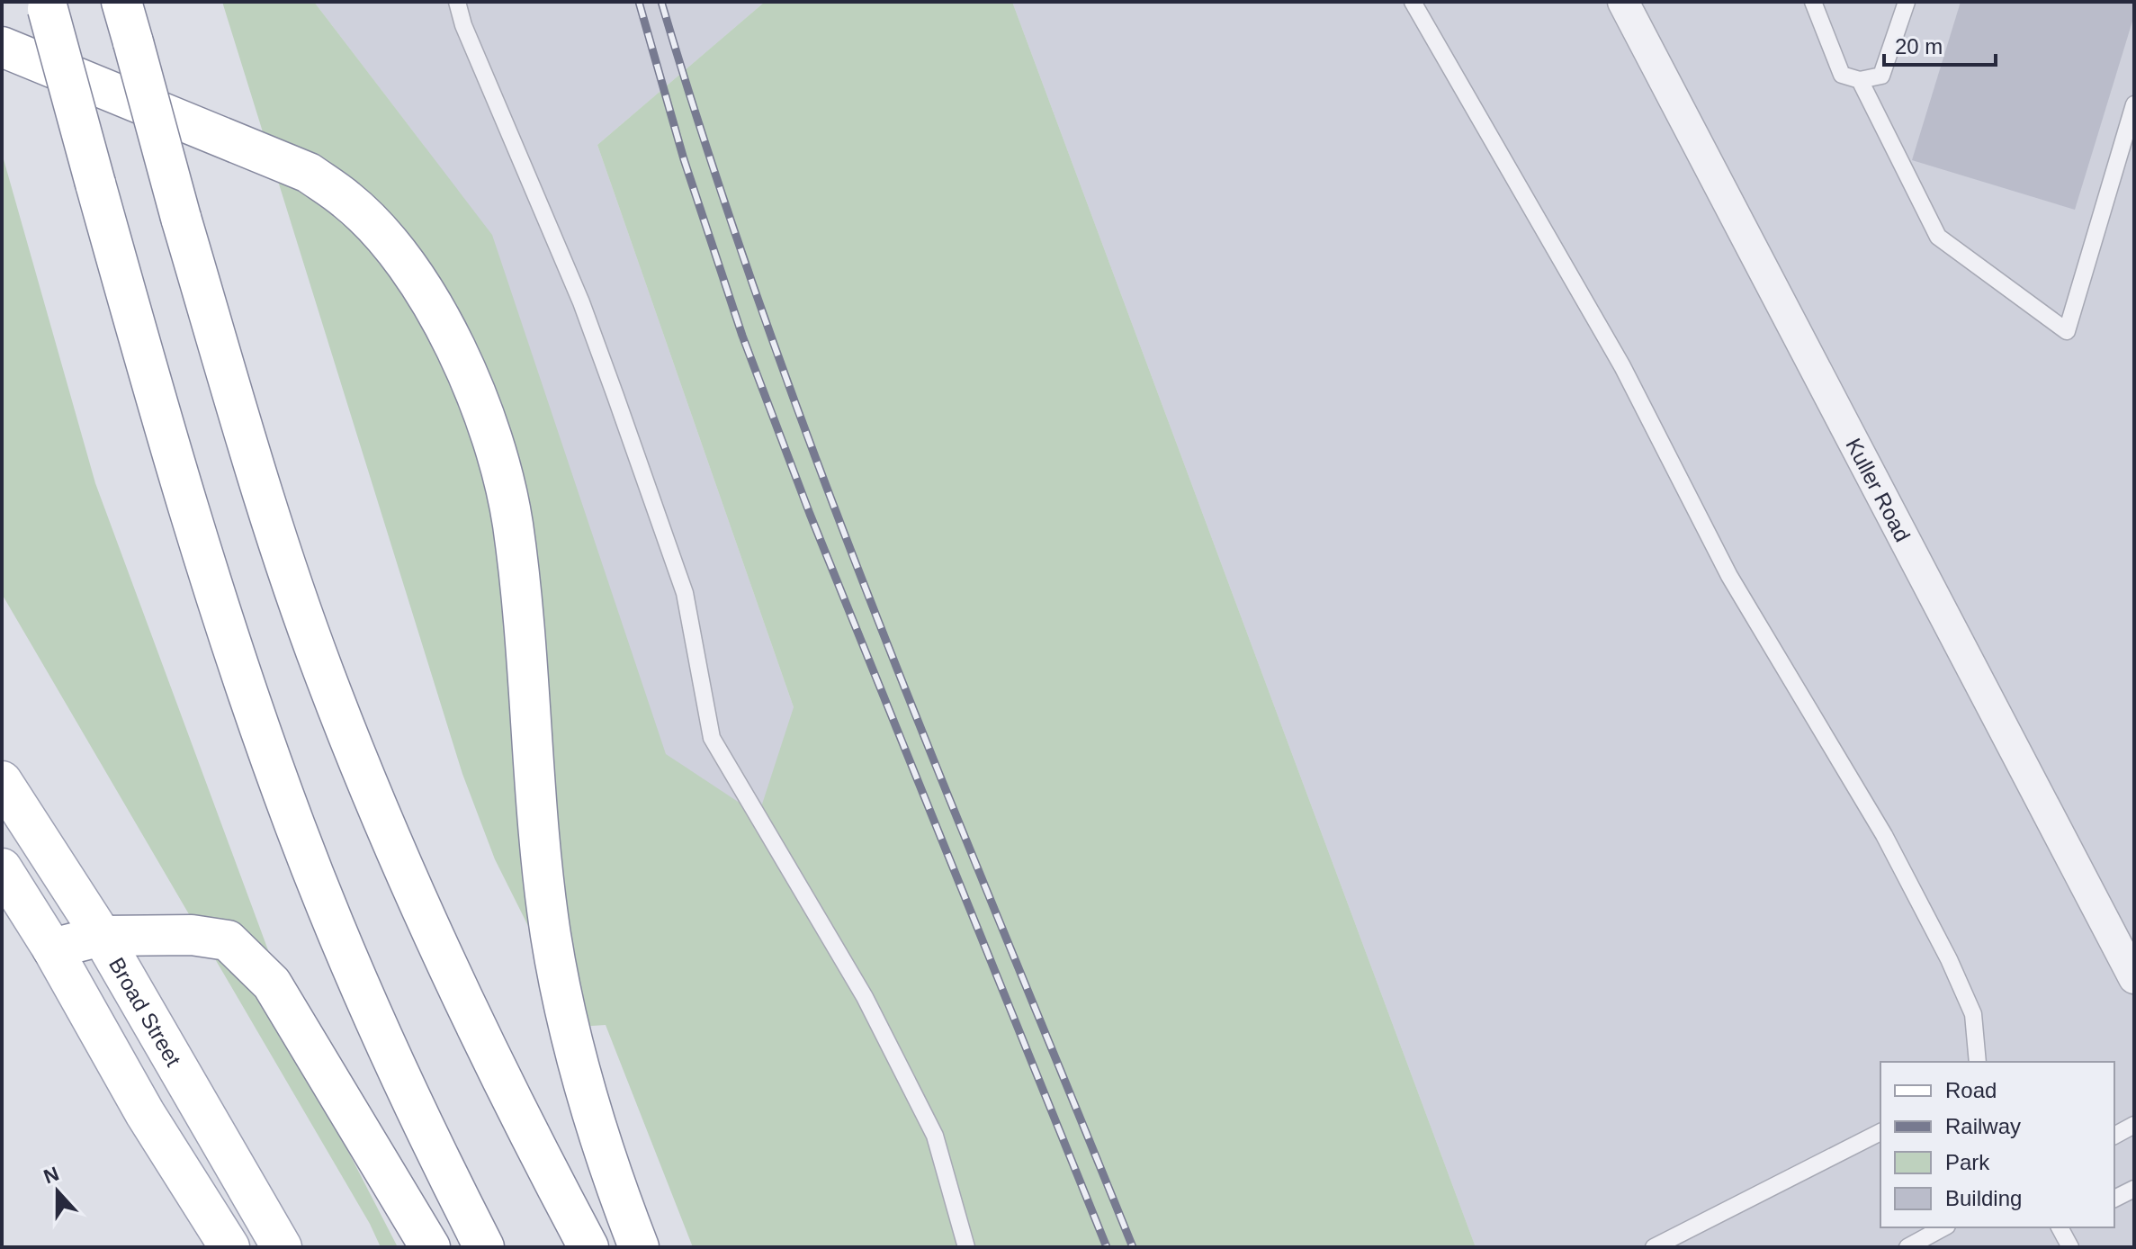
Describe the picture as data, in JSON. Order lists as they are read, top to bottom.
{
  "streets": {
    "main road": ["Broad Street"],
    "street": ["Kuller Road"]
  },
  "legend": [
    "Road",
    "Railway",
    "Park",
    "Building"
  ],
  "scale_bar": "20 m",
  "north": "top"
}
